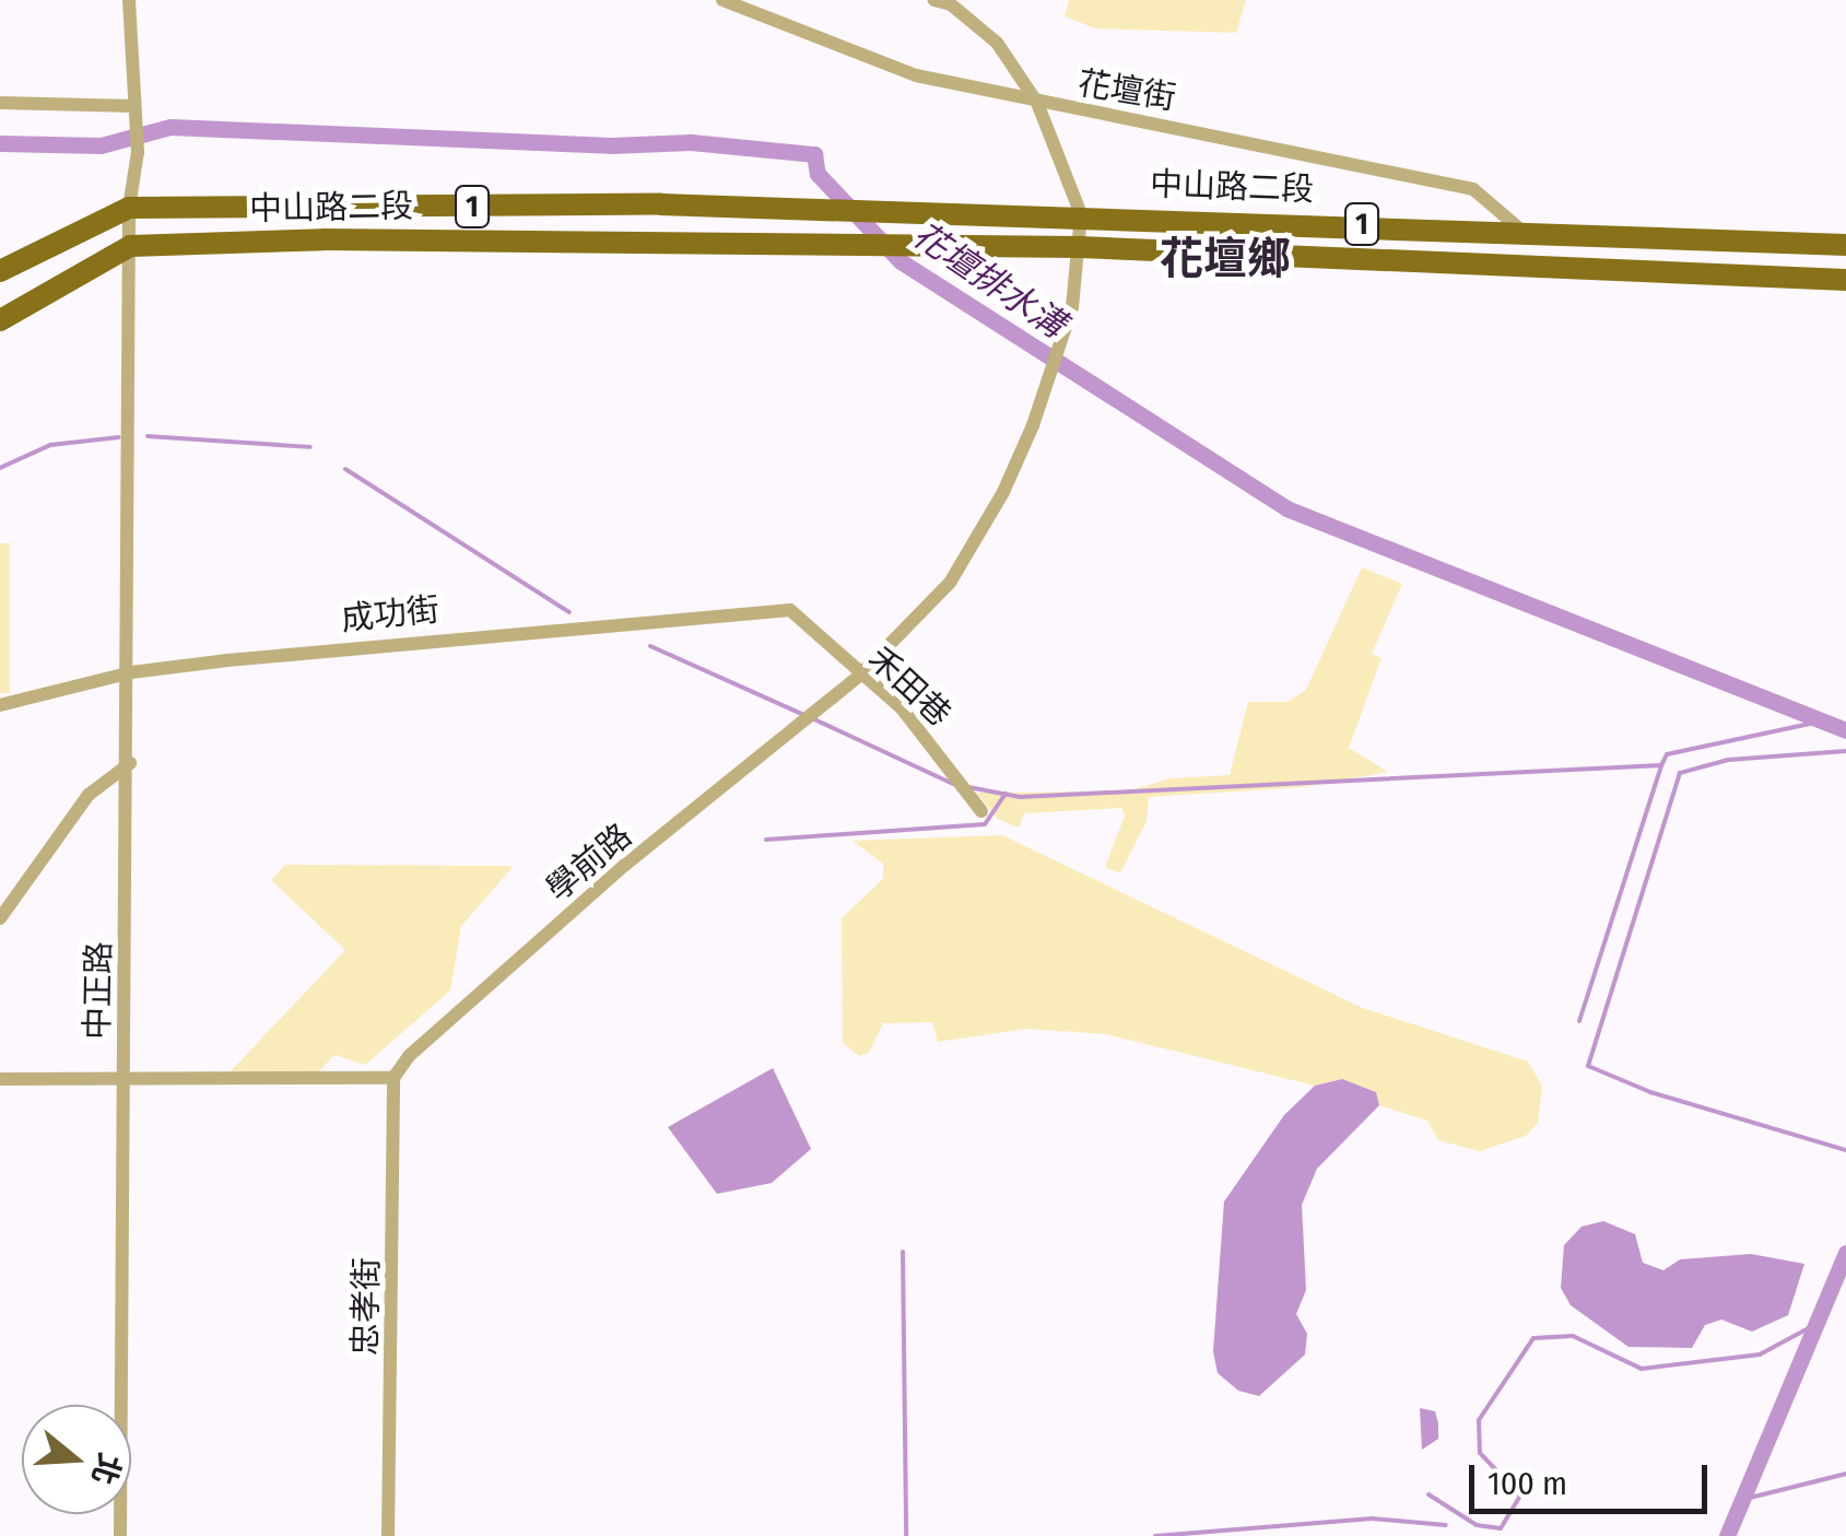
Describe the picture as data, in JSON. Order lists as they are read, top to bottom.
{
  "streets": {
    "main road": ["中山路二段", "1"],
    "street": [
      "花壇街",
      "成功街",
      "禾田巷",
      "學前路",
      "中正路",
      "忠孝街"
    ]
  },
  "crossings": [
    ["花壇街", "中山路二段"],
    ["中山路二段", "1"],
    ["中山路二段", "學前路"],
    ["中山路二段", "中正路"],
    ["1", "中正路"],
    ["成功街", "禾田巷"],
    ["成功街", "中正路"],
    ["禾田巷", "學前路"],
    ["學前路", "忠孝街"]
  ],
  "districts": ["花壇鄉"],
  "water": ["花壇排水溝"],
  "scale_bar": "100 m",
  "north": "right"
}
